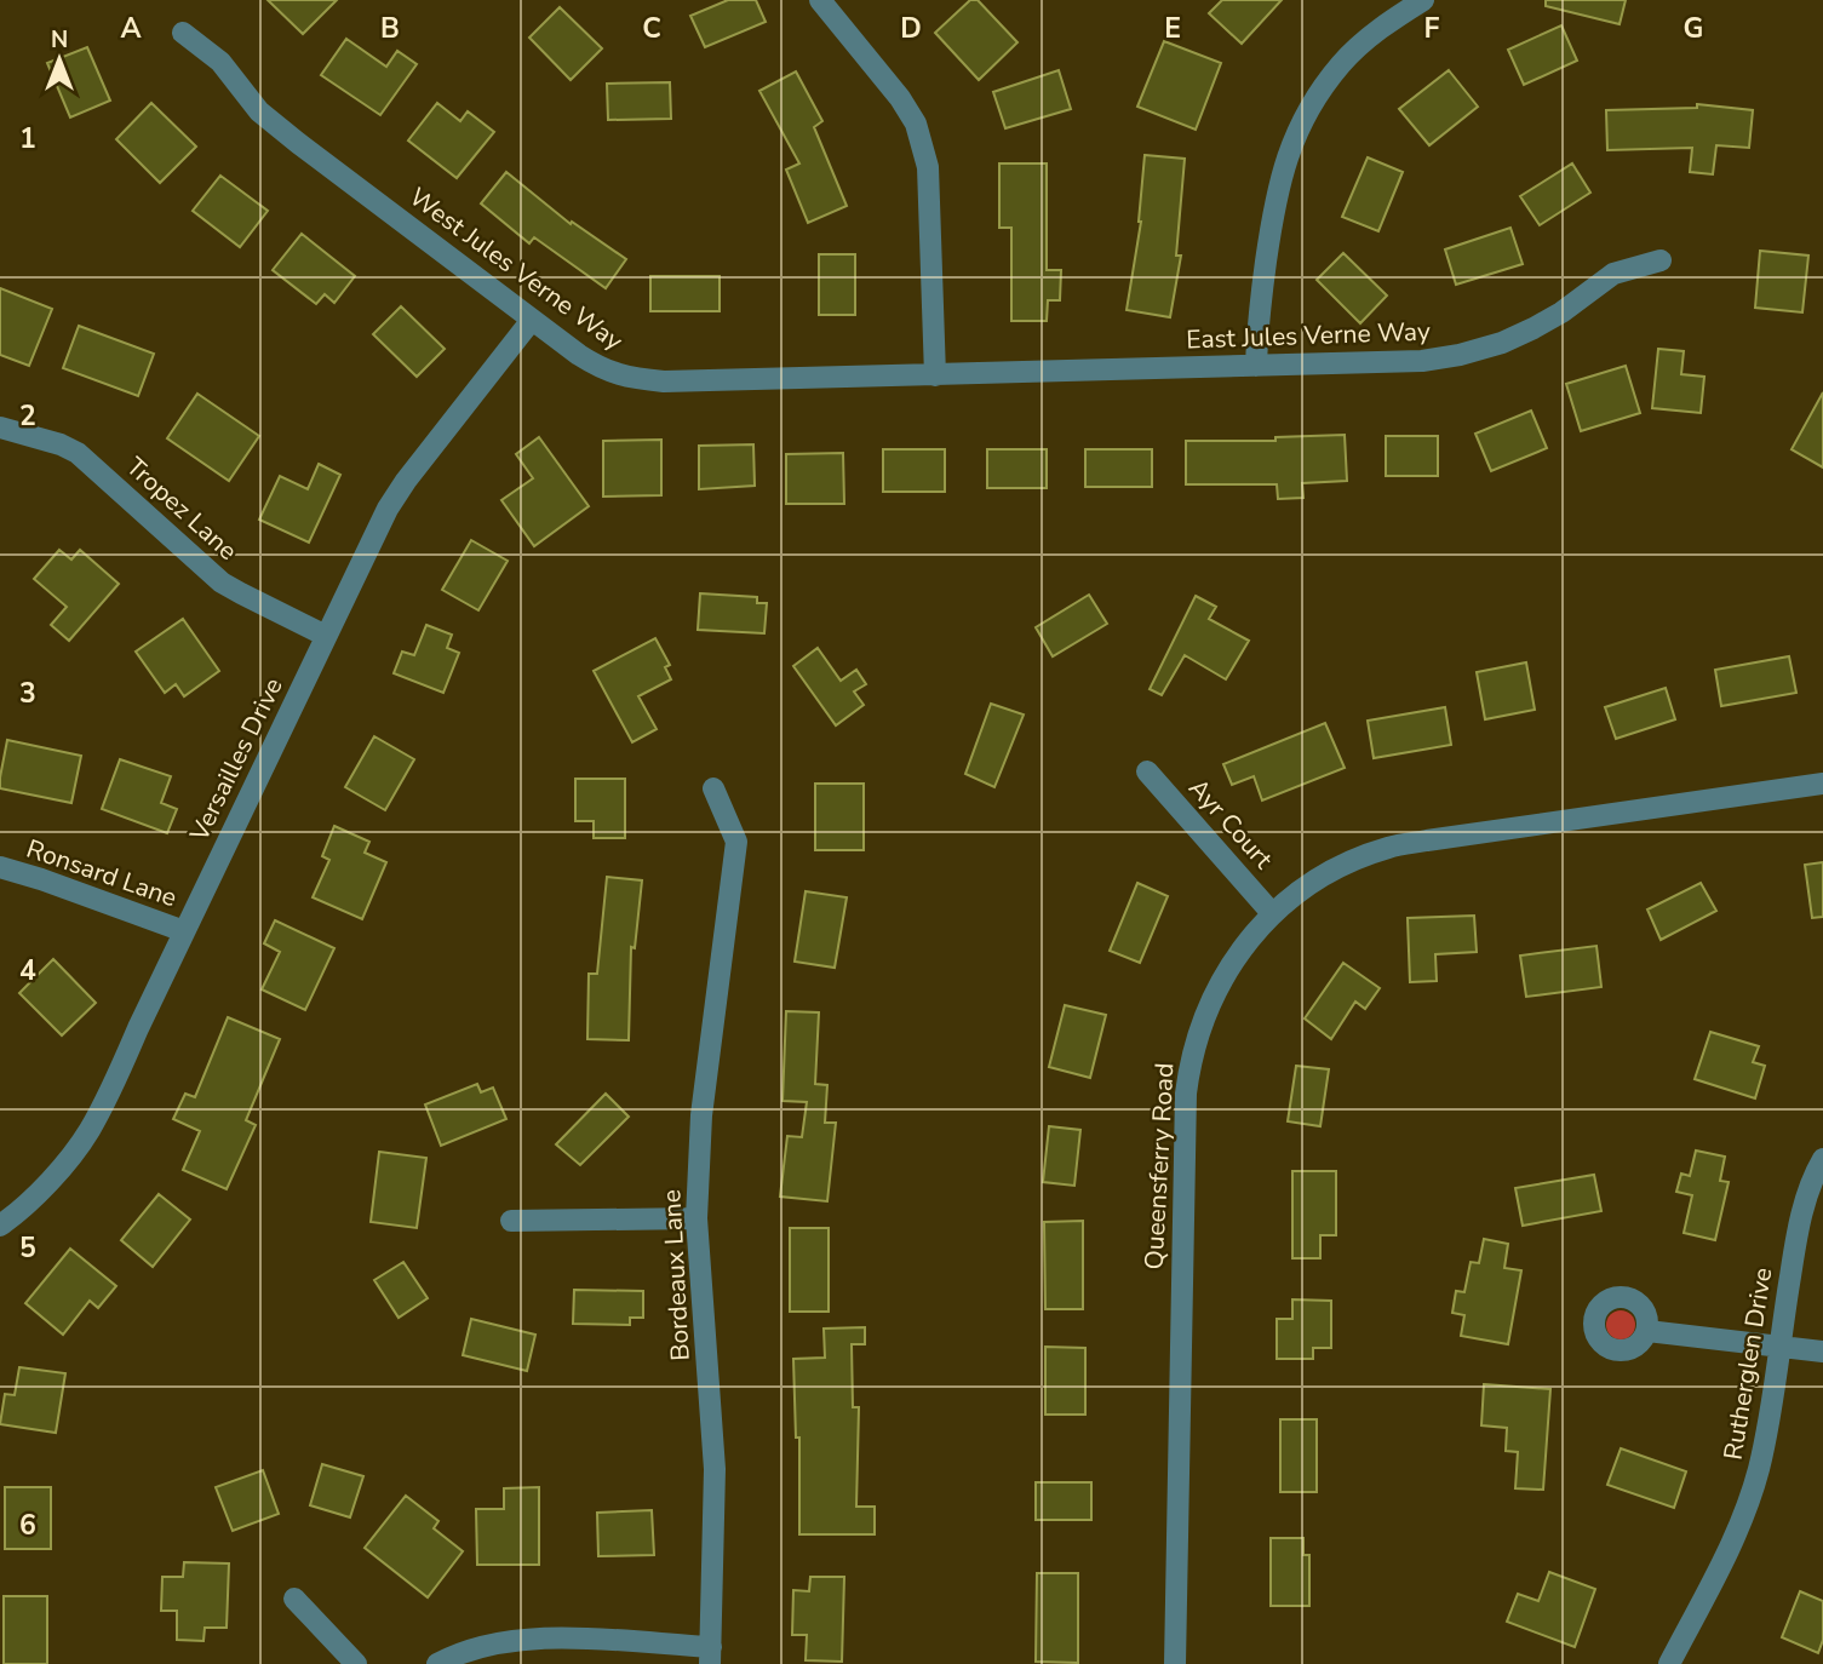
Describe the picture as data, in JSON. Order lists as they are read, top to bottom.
{
  "streets": {
    "street": [
      "West Jules Verne Way",
      "East Jules Verne Way",
      "Tropez Lane",
      "Versailles Drive",
      "Ayr Court",
      "Ronsard Lane",
      "Queensferry Road",
      "Bordeaux Lane",
      "Rutherglen Drive"
    ]
  },
  "crossings": [
    ["West Jules Verne Way", "East Jules Verne Way"],
    ["West Jules Verne Way", "Versailles Drive"],
    ["Tropez Lane", "Versailles Drive"],
    ["Versailles Drive", "Ronsard Lane"],
    ["Ayr Court", "Queensferry Road"]
  ],
  "north": "top",
  "grid": {
    "columns": [
      "A",
      "B",
      "C",
      "D",
      "E",
      "F",
      "G"
    ],
    "rows": [
      "1",
      "2",
      "3",
      "4",
      "5",
      "6"
    ]
  }
}
